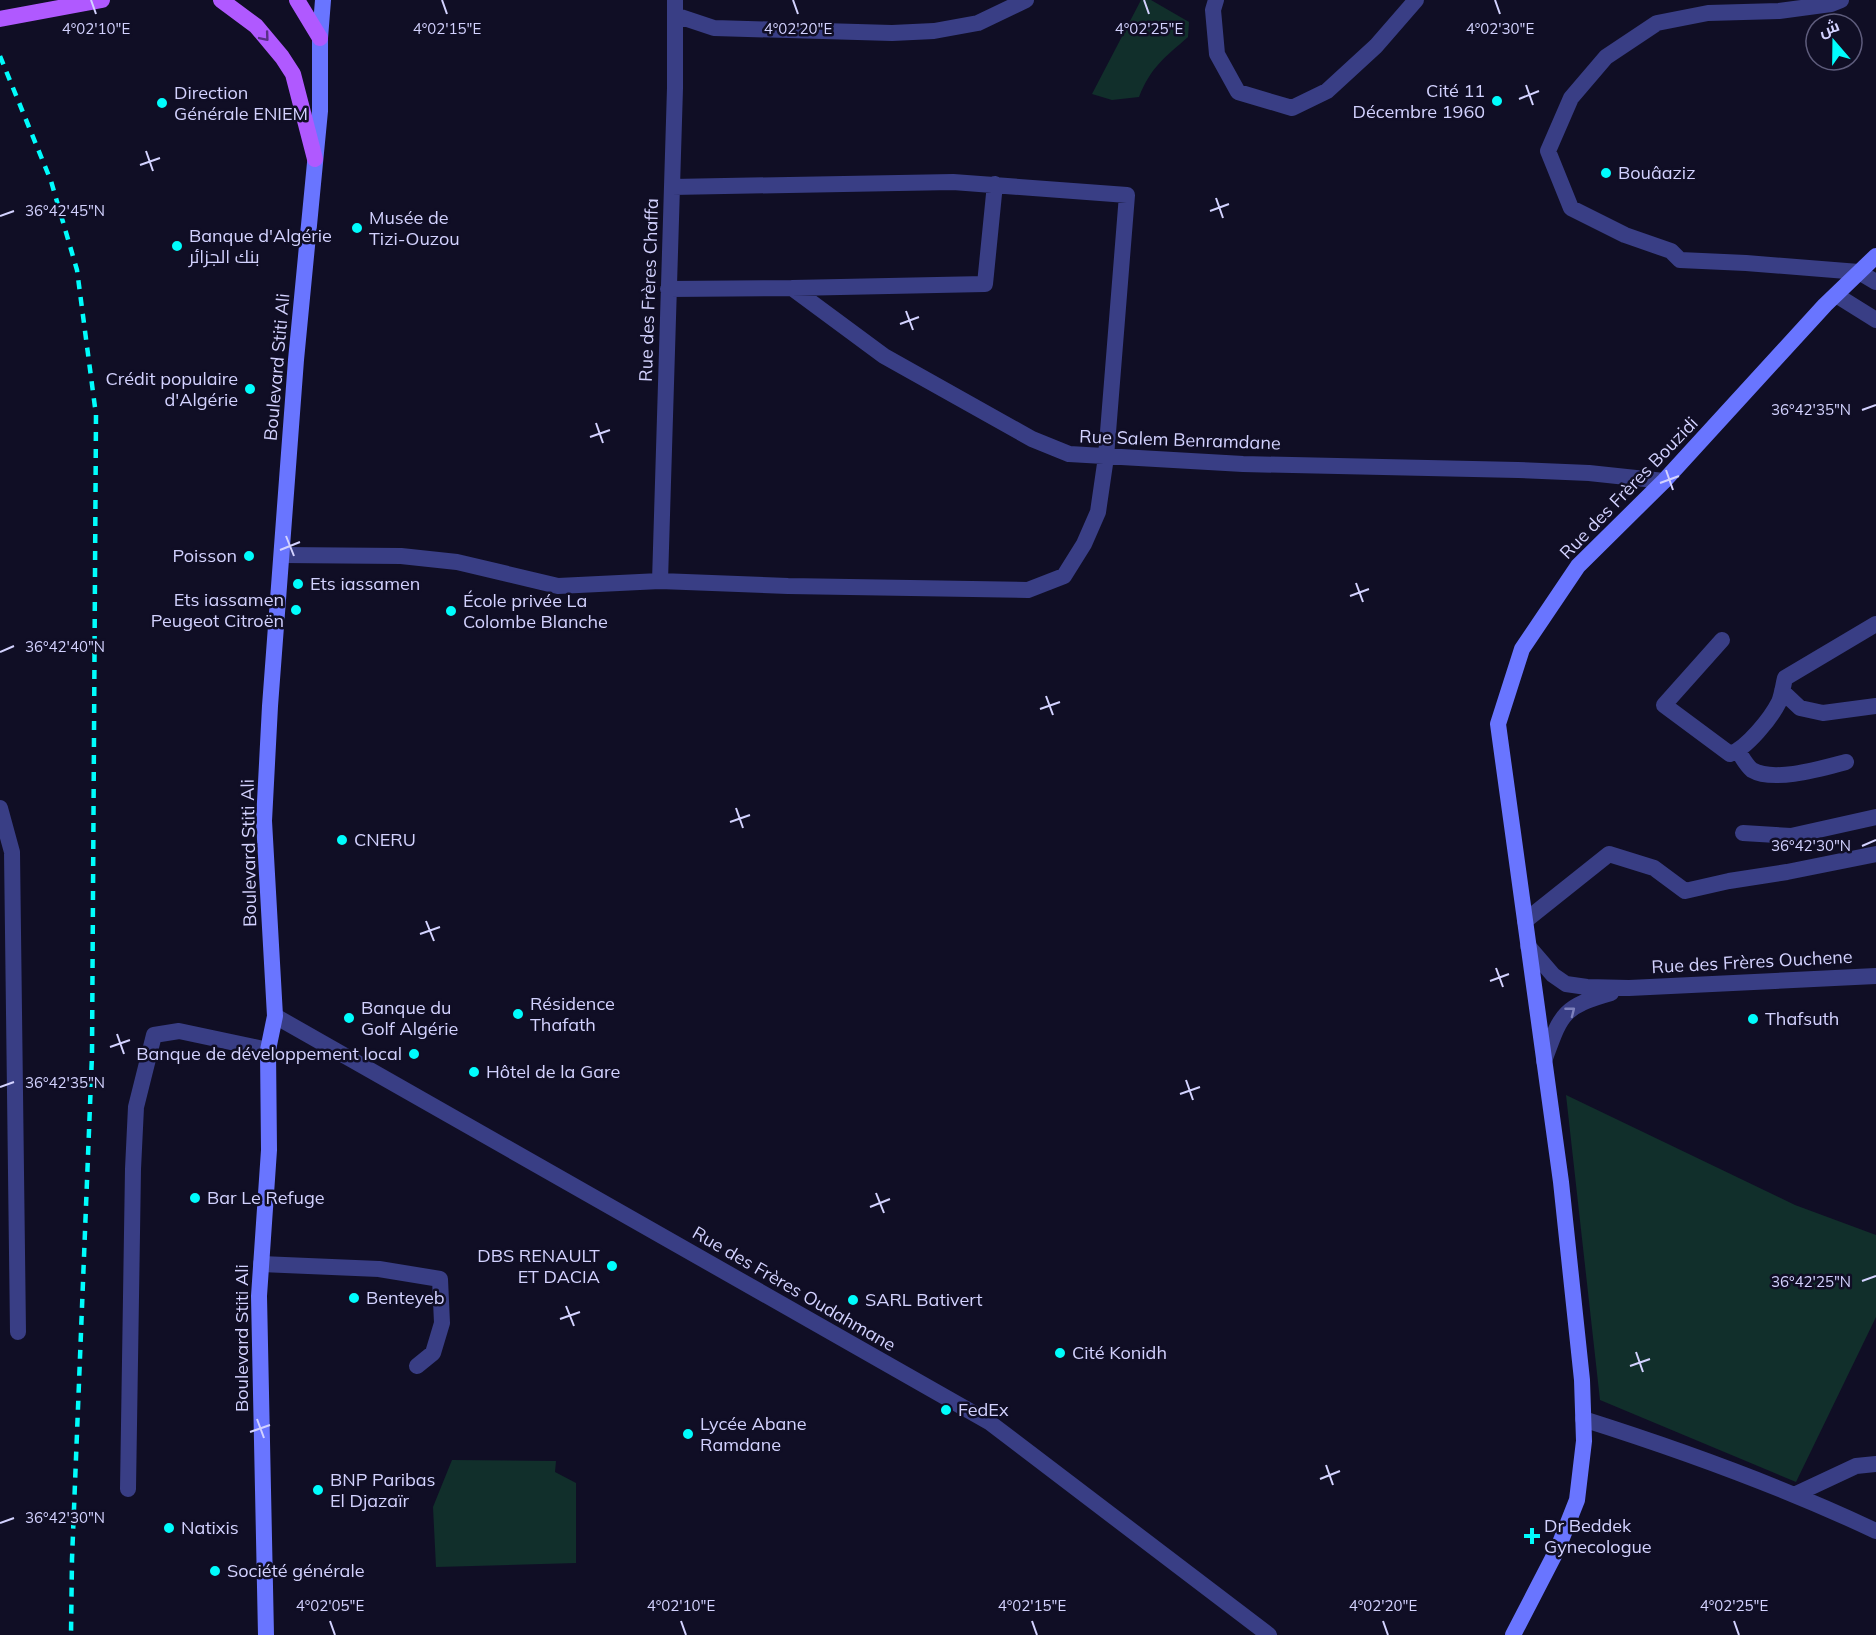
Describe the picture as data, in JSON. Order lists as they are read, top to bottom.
{
  "streets": {
    "main road": ["Boulevard Stiti Ali", "Rue des Frères Bouzidi"],
    "street": [
      "Rue des Frères Chaffa",
      "Rue Salem Benramdane",
      "Rue des Frères Ouchene",
      "Rue des Frères Oudahmane"
    ]
  },
  "crossings": [
    ["Boulevard Stiti Ali", "Rue des Frères Oudahmane"],
    ["Rue Salem Benramdane", "Rue des Frères Bouzidi"],
    ["Rue des Frères Bouzidi", "Rue des Frères Ouchene"]
  ],
  "places": {
    "other": [
      "Cité 11 Décembre 1960",
      "Direction Générale ENIEM",
      "Bouâaziz",
      "Musée de Tizi-Ouzou",
      "Banque d'Algérie بنك الجزائر",
      "Crédit populaire d'Algérie",
      "Poisson",
      "Ets iassamen",
      "Ets iassamen Peugeot Citroën",
      "École privée La Colombe Blanche",
      "CNERU",
      "Résidence Thafath",
      "Banque du Golf Algérie",
      "Thafsuth",
      "Banque de développement local",
      "Hôtel de la Gare",
      "Bar Le Refuge",
      "DBS RENAULT ET DACIA",
      "Benteyeb",
      "SARL Bativert",
      "Cité Konidh",
      "FedEx",
      "Lycée Abane Ramdane",
      "BNP Paribas El Djazaïr",
      "Natixis",
      "Société générale"
    ],
    "health": ["Dr Beddek Gynecologue"]
  },
  "north": "top",
  "coordinates": [
    "4°02'25\"E",
    "4°02'10\"E",
    "4°02'15\"E",
    "4°02'20\"E",
    "4°02'30\"E",
    "36°42'45\"N",
    "36°42'35\"N",
    "36°42'40\"N",
    "36°42'30\"N",
    "36°42'25\"N",
    "4°02'05\"E"
  ]
}
